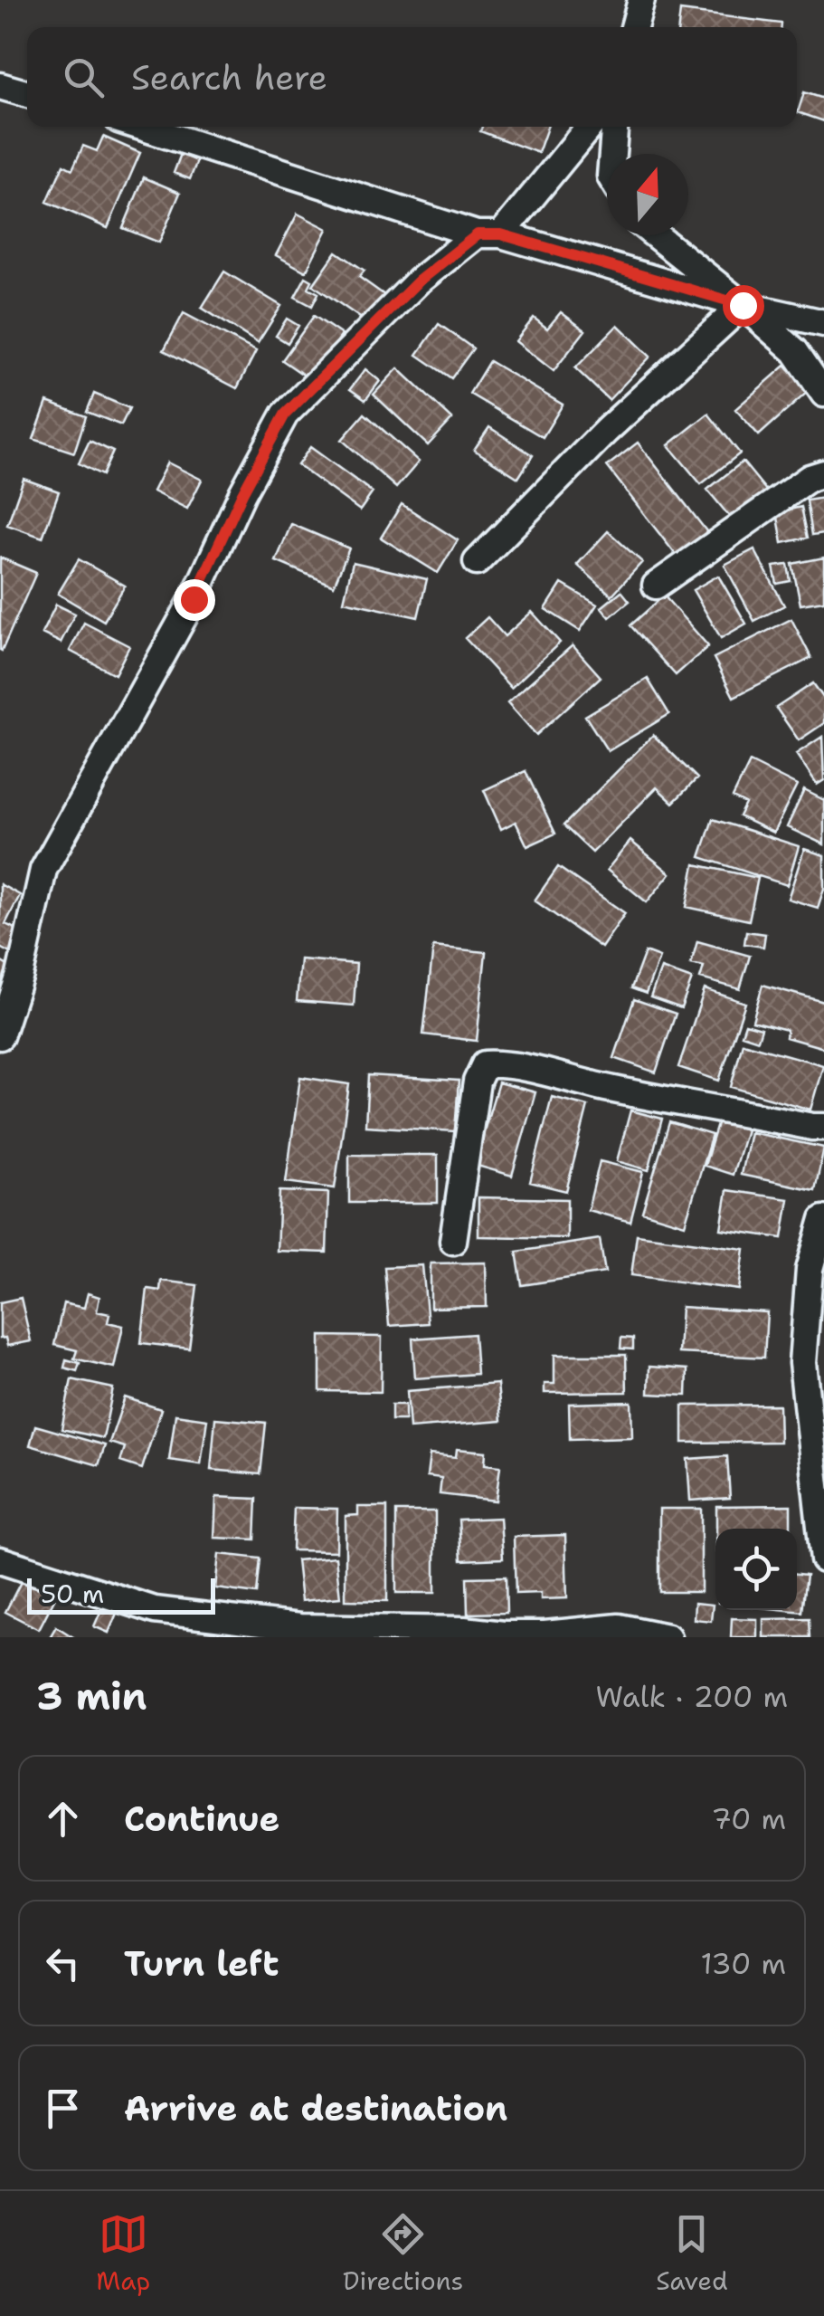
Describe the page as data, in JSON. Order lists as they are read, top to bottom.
{
  "scale_bar": "50 m",
  "north": "top",
  "page": {
    "search": "Search here",
    "scale": "50 m",
    "heading": ["3 min", "Walk · 200 m"],
    "list": [
      ["Continue", "70 m"],
      ["Turn left", "130 m"],
      "Arrive at destination"
    ],
    "nav": ["Map", "Directions", "Saved"]
  }
}
